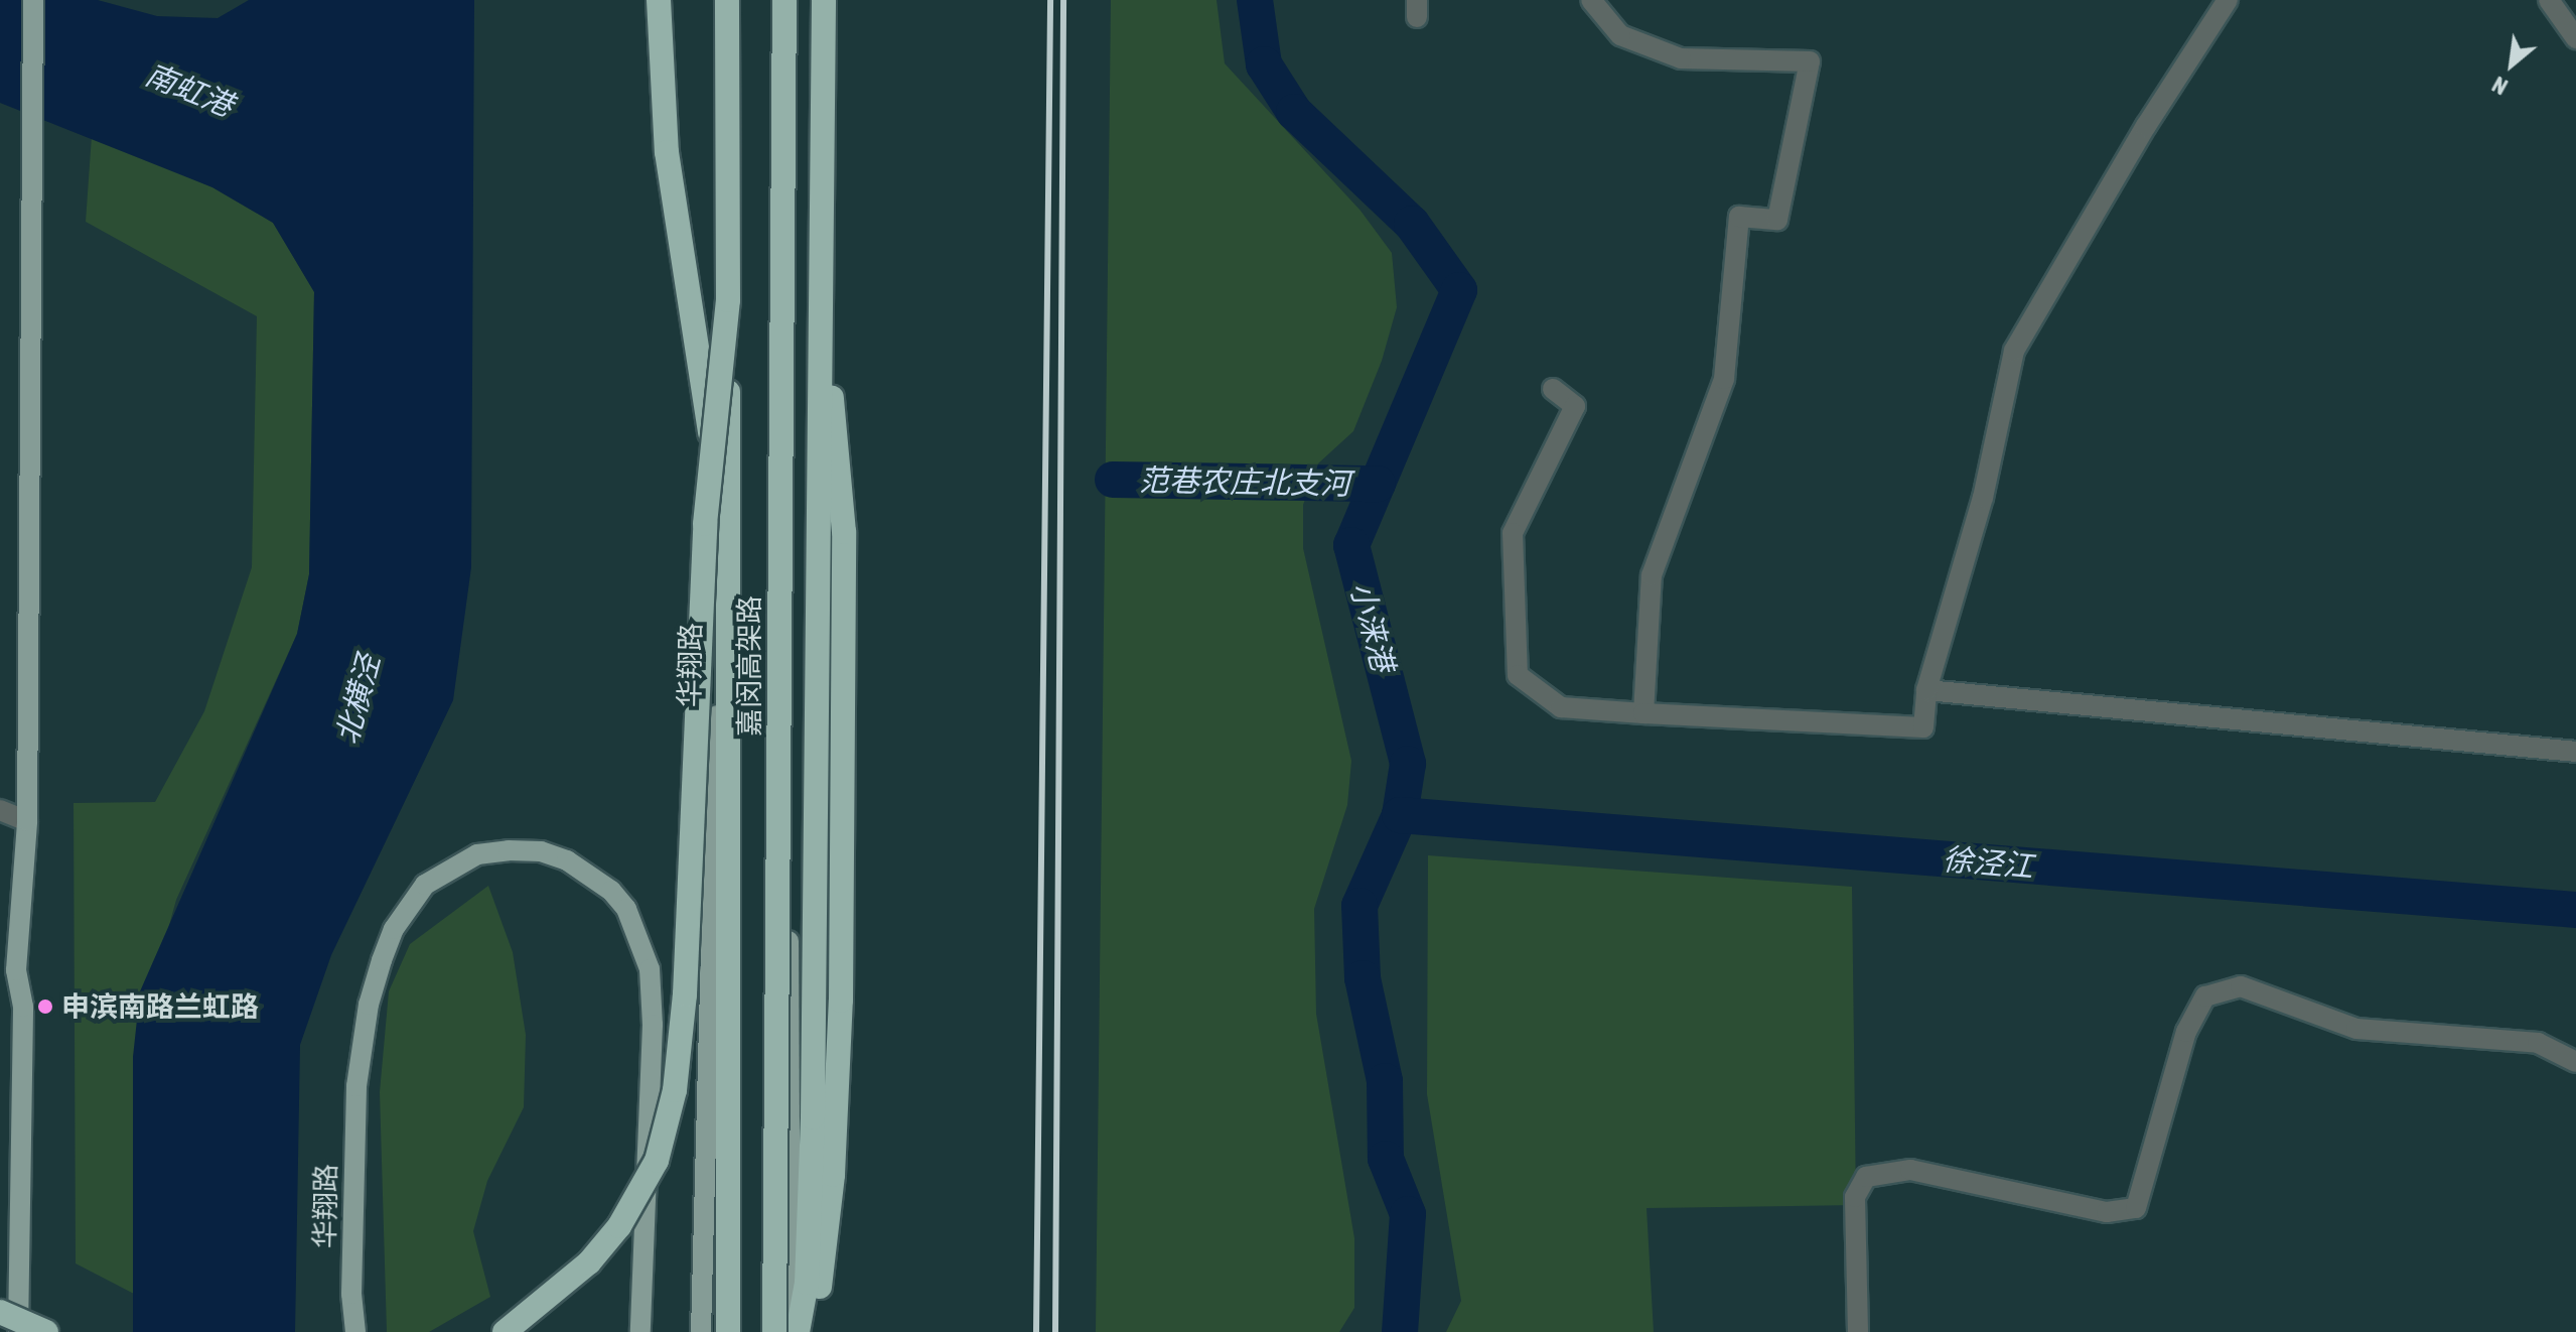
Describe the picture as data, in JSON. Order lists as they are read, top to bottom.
{
  "streets": {
    "highway": ["嘉闵高架路"],
    "main road": ["华翔路"]
  },
  "crossings": [
    ["华翔路", "嘉闵高架路"]
  ],
  "water": [
    "南虹港",
    "范巷农庄北支河",
    "小涞港",
    "北横泾",
    "徐泾江"
  ],
  "places": ["申滨南路兰虹路"],
  "north": "bottom left"
}
